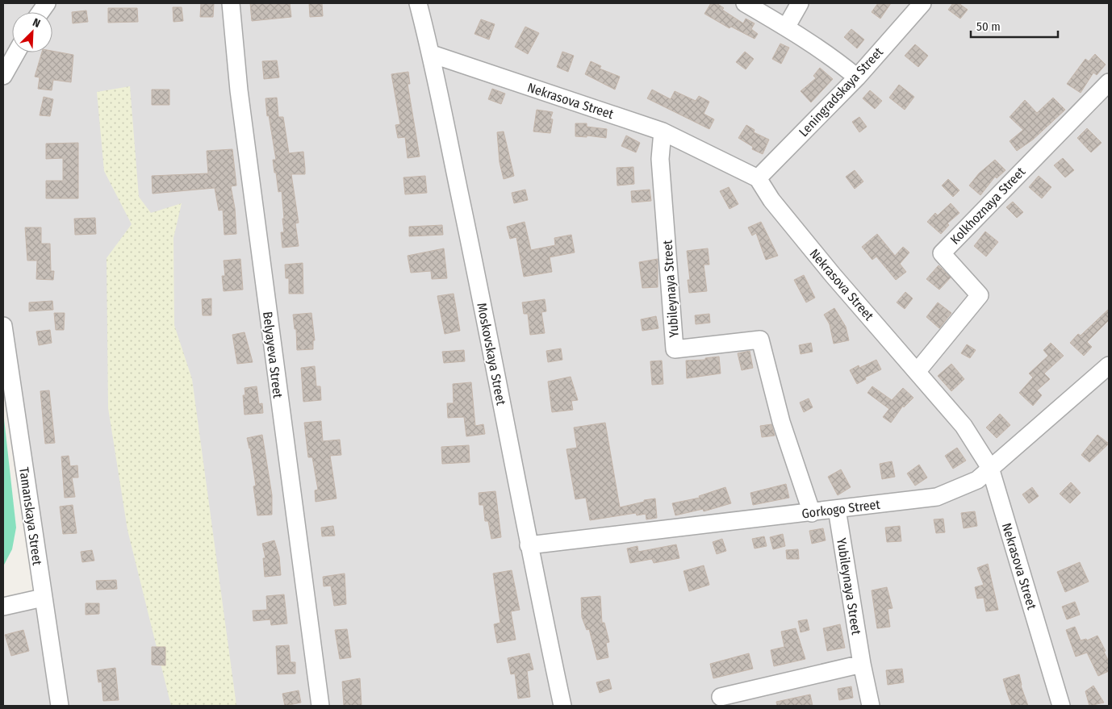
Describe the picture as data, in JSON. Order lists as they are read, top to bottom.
{
  "streets": {
    "street": [
      "Leningradskaya Street",
      "Nekrasova Street",
      "Kolkhoznaya Street",
      "Yubileynaya Street",
      "Moskovskaya Street",
      "Belyayeva Street",
      "Gorkogo Street",
      "Tamanskaya Street"
    ]
  },
  "crossings": [
    ["Leningradskaya Street", "Nekrasova Street"],
    ["Nekrasova Street", "Kolkhoznaya Street"],
    ["Nekrasova Street", "Yubileynaya Street"],
    ["Nekrasova Street", "Moskovskaya Street"],
    ["Nekrasova Street", "Gorkogo Street"],
    ["Yubileynaya Street", "Gorkogo Street"],
    ["Moskovskaya Street", "Gorkogo Street"]
  ],
  "scale_bar": "50 m",
  "north": "top right"
}
